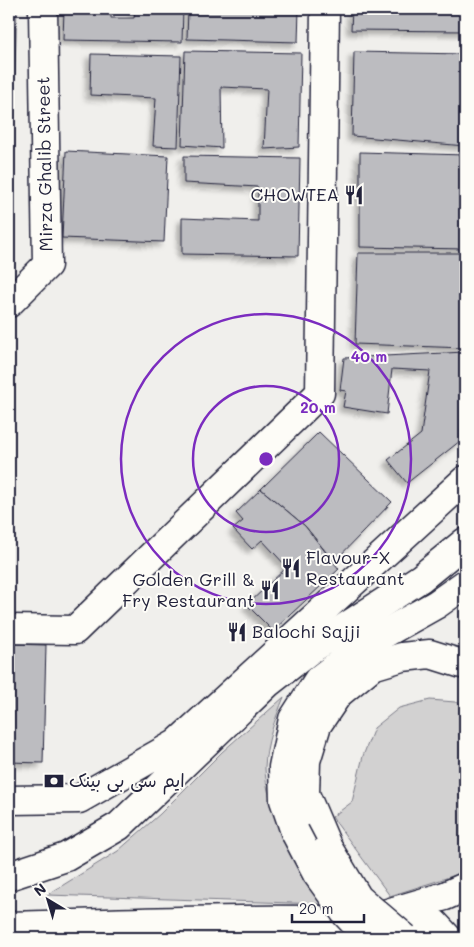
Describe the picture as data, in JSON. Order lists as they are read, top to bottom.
{
  "streets": {
    "main road": ["Mirza Ghalib Street"]
  },
  "places": {
    "restaurant": [
      "CHOWTEA",
      "Flavour-X Restaurant",
      "Golden Grill & Fry Restaurant",
      "Balochi Sajji"
    ],
    "bank": ["ایم سی بی بینک"]
  },
  "scale_bar": "20 m",
  "north": "top left",
  "rings": ["40 m", "20 m"]
}
